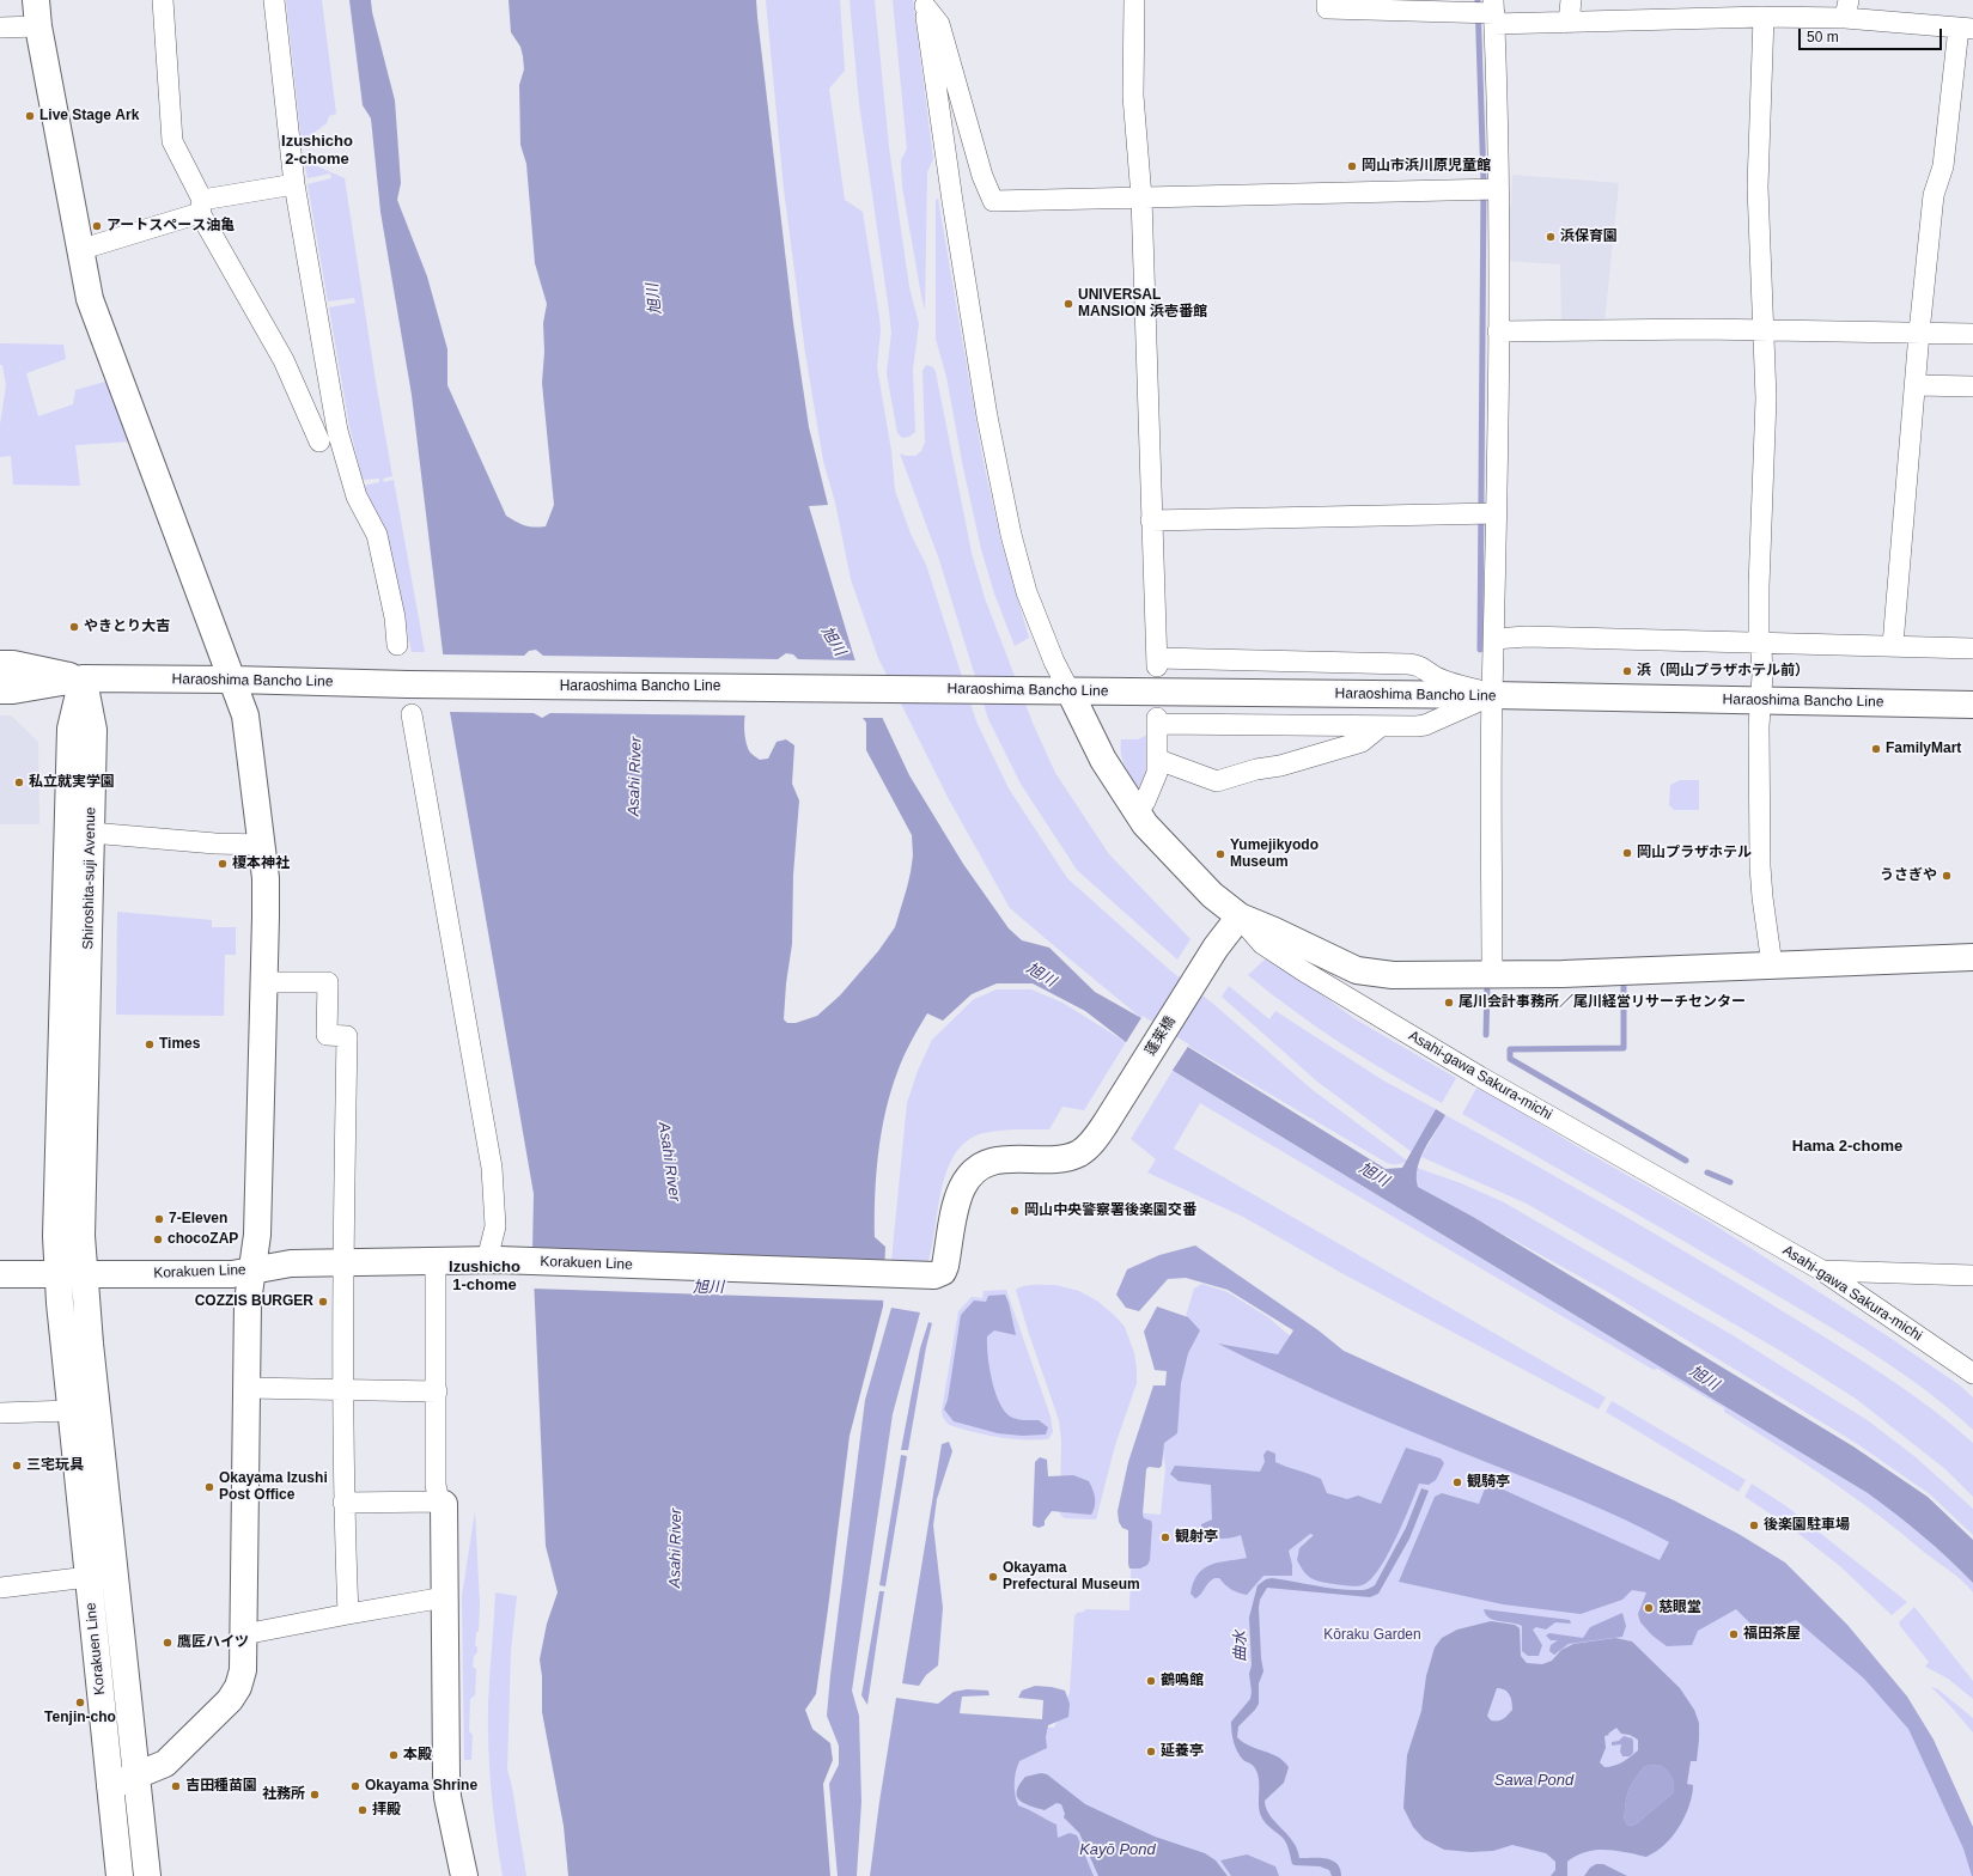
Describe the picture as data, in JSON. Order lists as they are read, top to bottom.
{
  "streets": {
    "street": [
      "Haraoshima Bancho Line",
      "Shiroshita-suji Avenue",
      "蓬莱橋",
      "Asahi-gawa Sakura-michi",
      "Korakuen Line"
    ]
  },
  "crossings": [
    ["Haraoshima Bancho Line", "Shiroshita-suji Avenue"],
    ["Haraoshima Bancho Line", "Asahi-gawa Sakura-michi"],
    ["Shiroshita-suji Avenue", "Korakuen Line"],
    ["蓬莱橋", "Asahi-gawa Sakura-michi"],
    ["蓬莱橋", "Korakuen Line"]
  ],
  "districts": ["Izushicho 2-chome", "Hama 2-chome", "Izushicho 1-chome"],
  "water": [
    "旭川",
    "Asahi River",
    "曲水",
    "Sawa Pond",
    "Kayō Pond"
  ],
  "parks": ["Kōraku Garden"],
  "places": [
    "Live Stage Ark",
    "岡山市浜川原児童館",
    "アートスペース油亀",
    "浜保育園",
    "UNIVERSAL MANSION 浜壱番館",
    "やきとり大吉",
    "浜（岡山プラザホテル前）",
    "FamilyMart",
    "私立就実学園",
    "岡山プラザホテル",
    "Yumejikyodo Museum",
    "榎本神社",
    "うさぎや",
    "尾川会計事務所／尾川経営リサーチセンター",
    "Times",
    "岡山中央警察署後楽園交番",
    "7-Eleven",
    "chocoZAP",
    "COZZIS BURGER",
    "三宅玩具",
    "観騎亭",
    "Okayama Izushi Post Office",
    "後楽園駐車場",
    "観射亭",
    "Okayama Prefectural Museum",
    "慈眼堂",
    "福田茶屋",
    "鷹匠ハイツ",
    "鶴鳴館",
    "Tenjin-cho",
    "延養亭",
    "本殿",
    "吉田種苗園",
    "Okayama Shrine",
    "社務所",
    "拝殿"
  ],
  "scale_bar": "50 m"
}
